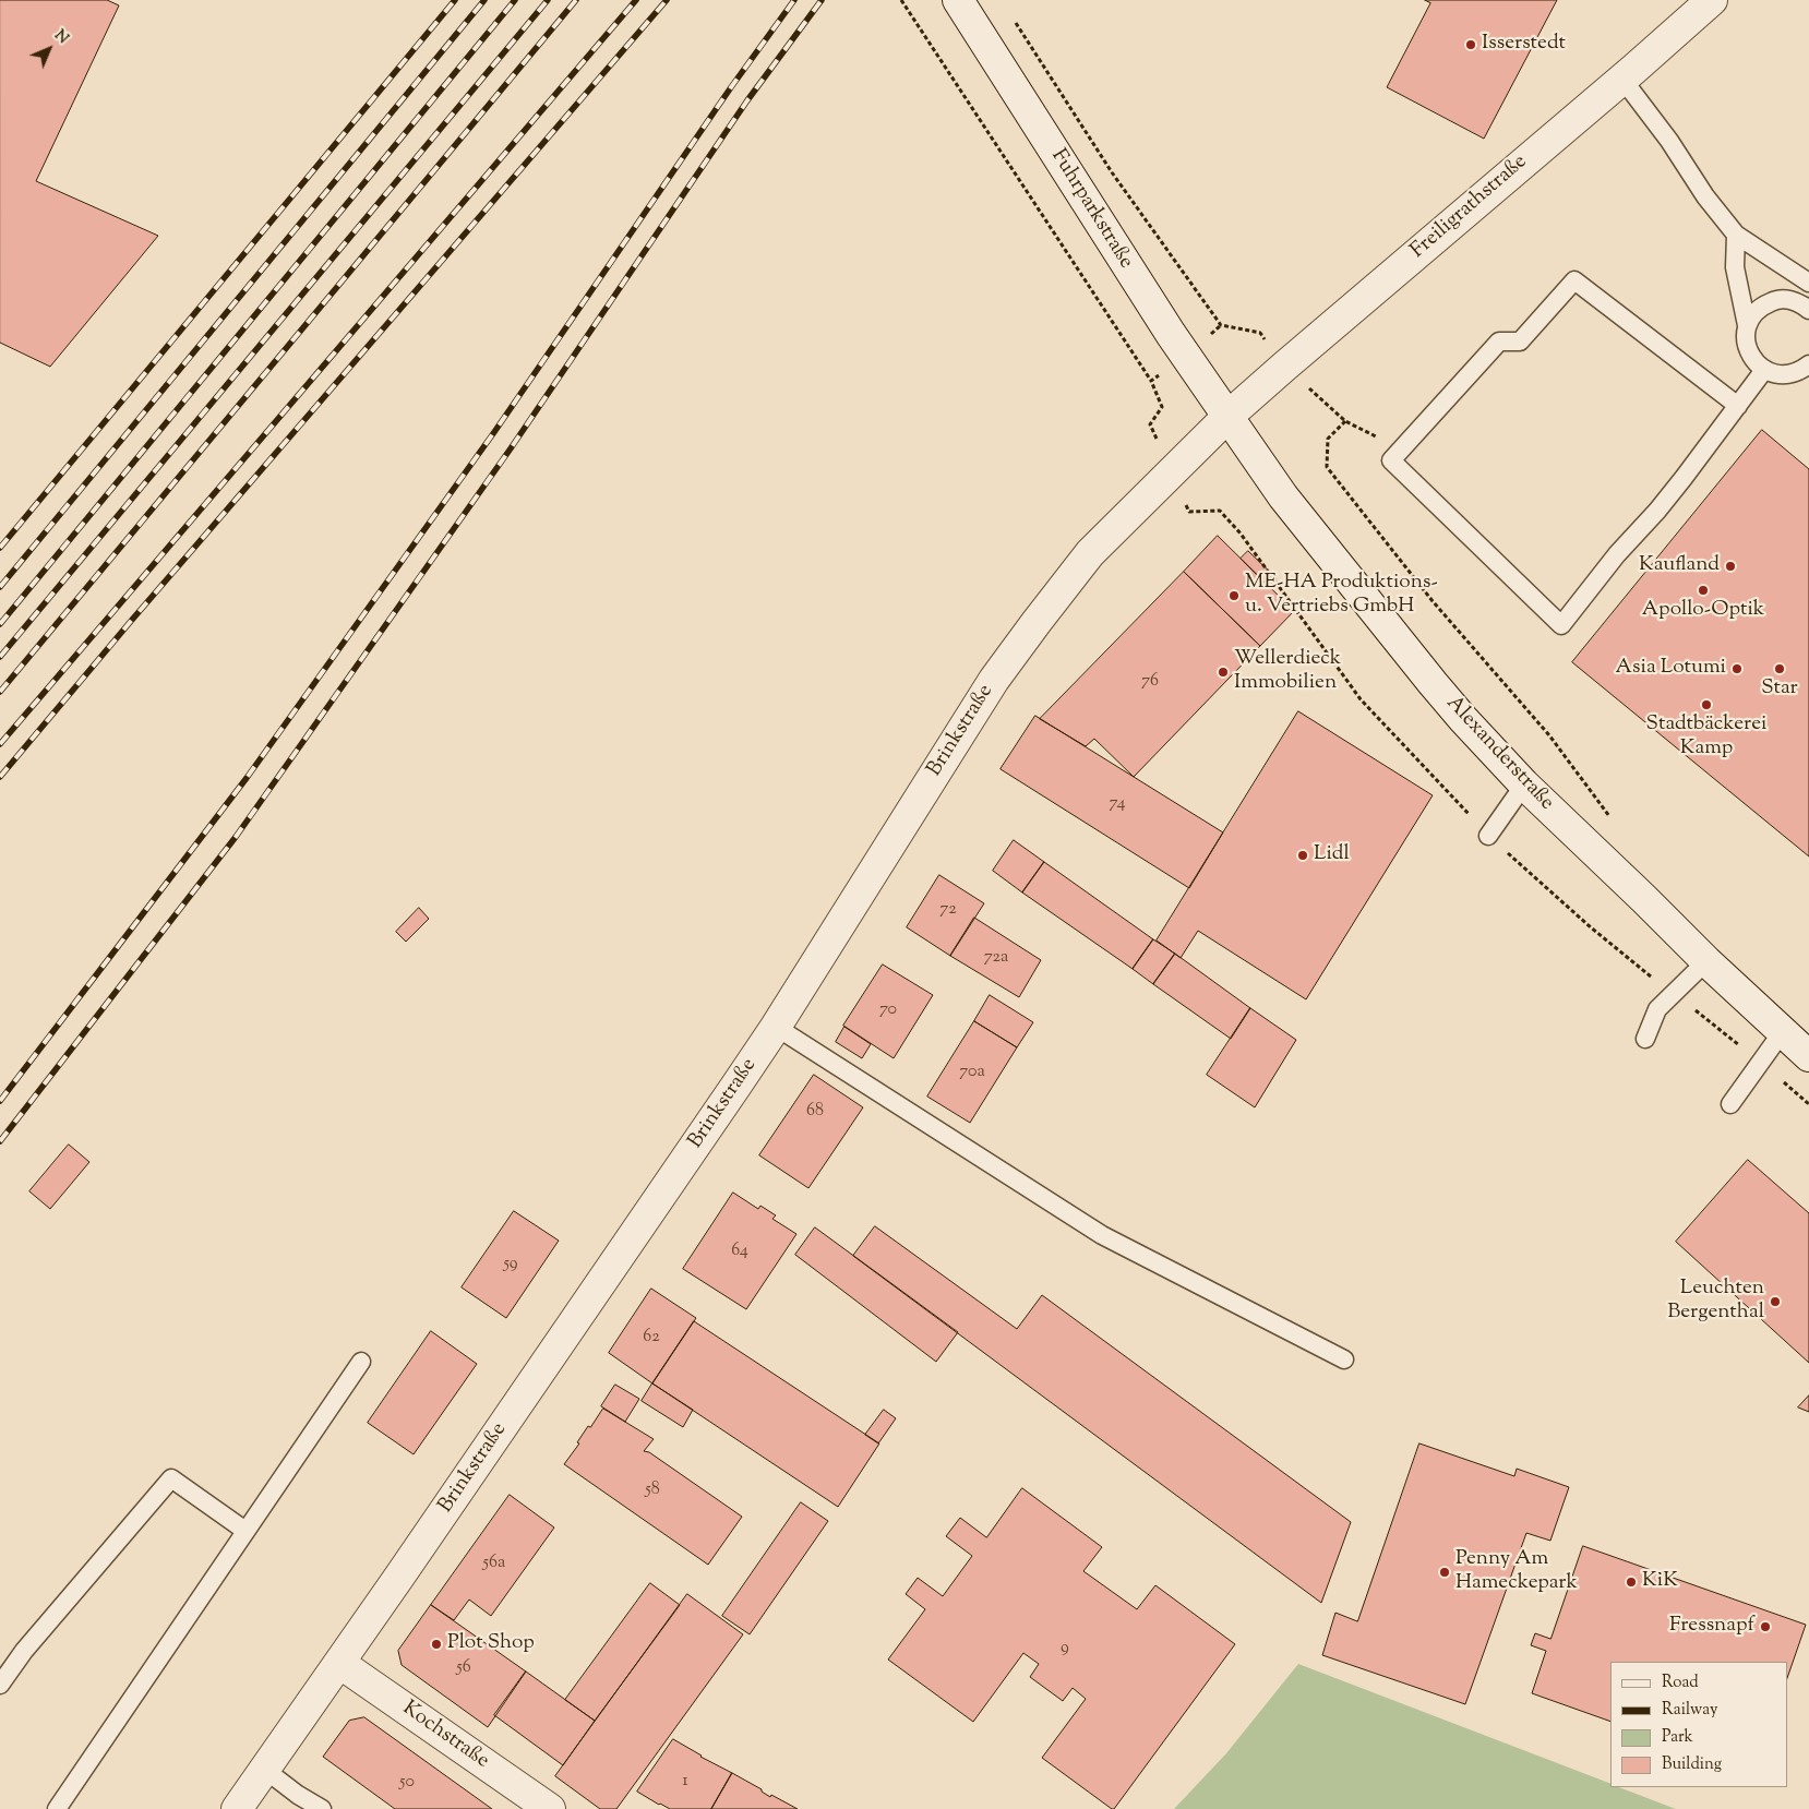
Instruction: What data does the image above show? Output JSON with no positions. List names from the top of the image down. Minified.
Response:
{"streets":{"street":["Freiligrathstraße","Fuhrparkstraße","Brinkstraße","Alexanderstraße","Kochstraße"]},"crossings":[["Freiligrathstraße","Fuhrparkstraße"],["Freiligrathstraße","Brinkstraße"],["Freiligrathstraße","Alexanderstraße"],["Fuhrparkstraße","Brinkstraße"],["Fuhrparkstraße","Alexanderstraße"],["Brinkstraße","Alexanderstraße"],["Brinkstraße","Kochstraße"]],"places":["Isserstedt","Kaufland","Apollo-Optik","ME-HA Produktions- u. Vertriebs GmbH","Asia Lotumi","Star","Wellerdieck Immobilien","Stadtbäckerei Kamp","Lidl","Leuchten Bergenthal","Penny Am Hameckepark","KiK","Fressnapf","Plot Shop"],"house_numbers":["76","74","72","72a","70","70a","68","64","59","62","58","56a","9","56","1","50"],"legend":["Road","Railway","Park","Building"],"north":"top right"}
